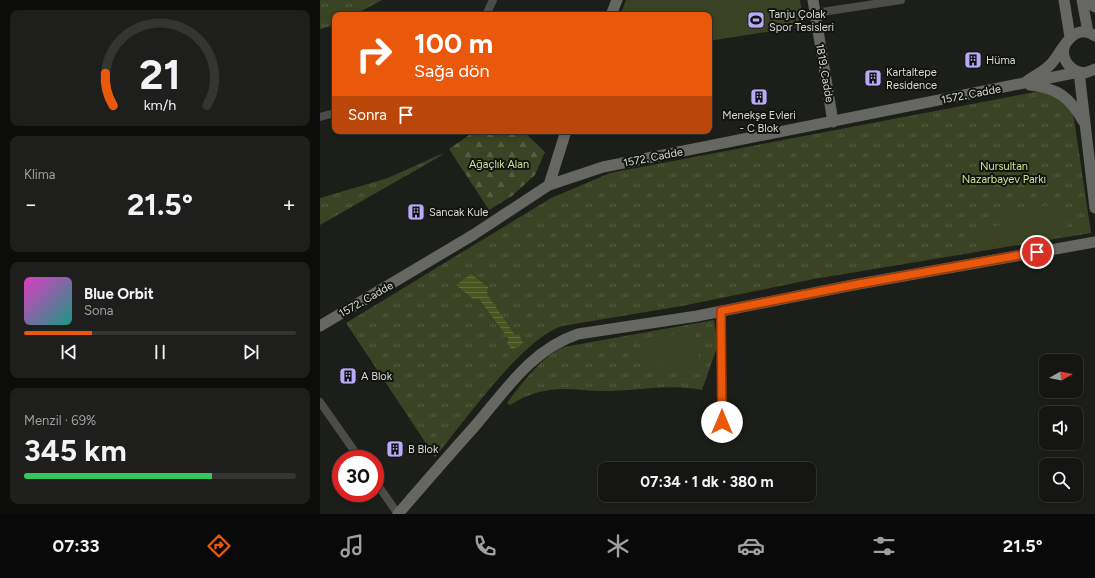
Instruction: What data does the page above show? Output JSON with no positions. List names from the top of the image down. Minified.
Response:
{"streets":{"main road":["1819. Cadde","1572. Cadde"]},"crossings":[["1819. Cadde","1572. Cadde"]],"parks":["Ağaçlık Alan","Nursultan Nazarbayev Parkı"],"places":{"sports":["Tanju Çolak Spor Tesisleri"],"building":["Hüma","Kartaltepe Residence","Menekşe Evleri - C Blok","Sancak Kule","A Blok","B Blok"]},"north":"right","page":{"turn":["100 m","Sağa dön"],"then":"Sonra","tile":["Klima",["Menzil · 69%","345 km"]],"heat":["−","21.5°","+"],"song":["Blue Orbit","Sona"],"limit":"30","trip":"07:34 · 1 dk · 380 m","tabs":["07:33","21.5°"],"gauge":["21","km/h"]}}
